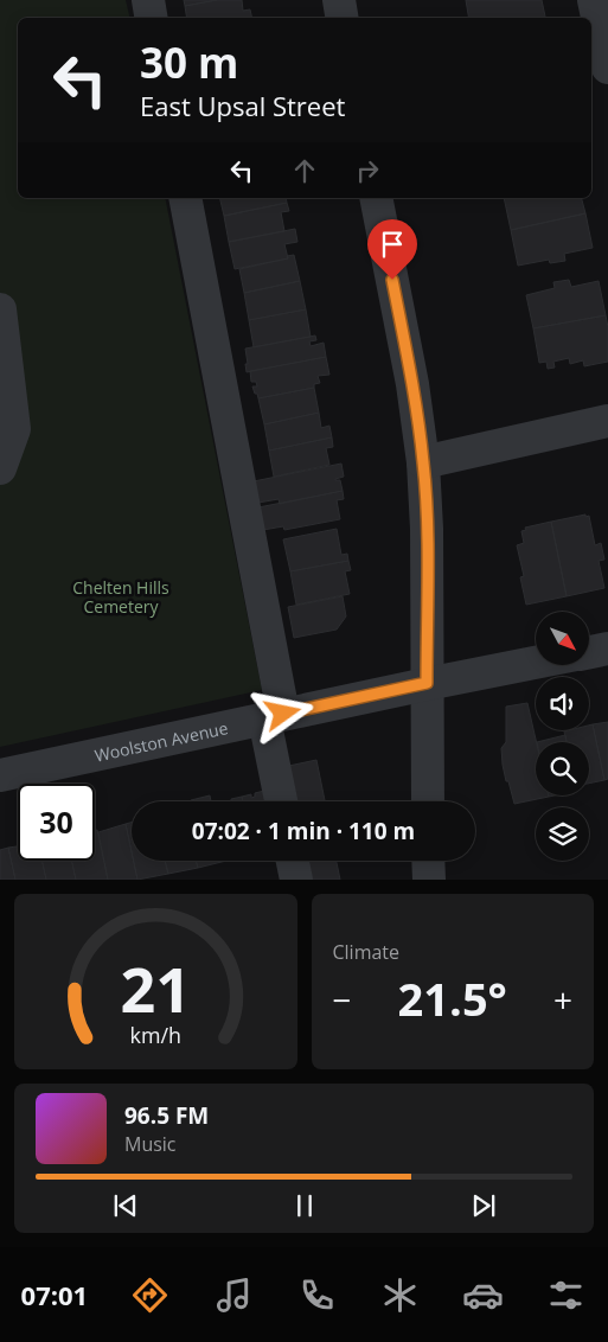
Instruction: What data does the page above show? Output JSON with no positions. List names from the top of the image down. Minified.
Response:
{"streets":{"street":["Woolston Avenue"]},"parks":["Chelten Hills Cemetery"],"north":"bottom right","page":{"turn":["30 m","East Upsal Street"],"limit":"30","trip":"07:02 · 1 min · 110 m","tile":"Climate","heat":["−","21.5°","+"],"song":["96.5 FM","Music"],"tabs":"07:01","gauge":["21","km/h"]}}
